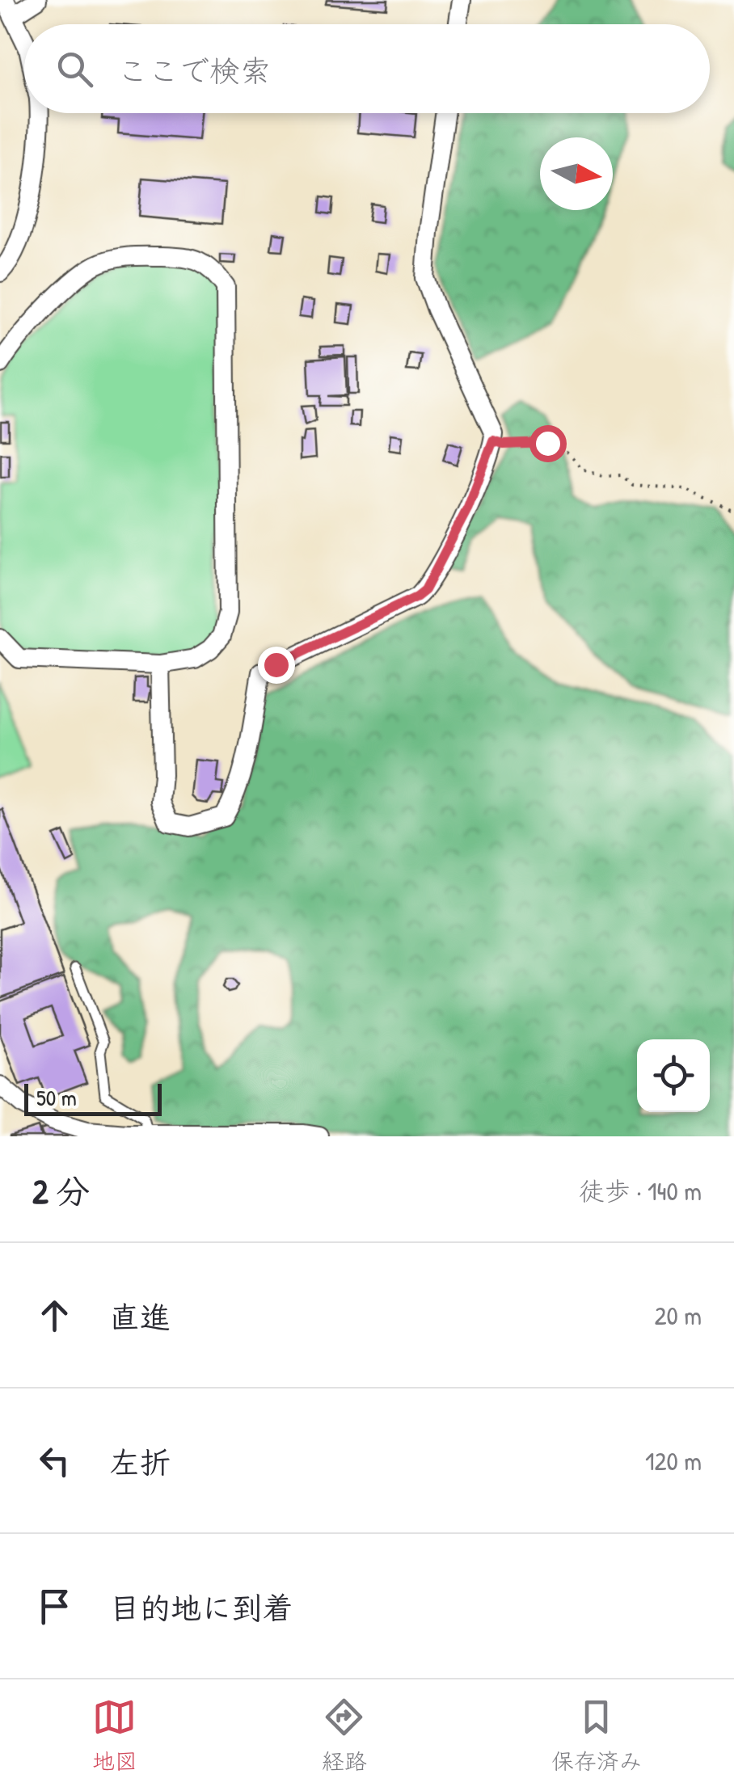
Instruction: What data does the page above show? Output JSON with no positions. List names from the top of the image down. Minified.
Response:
{"scale_bar":"50 m","north":"right","page":{"search":"ここで検索","scale":"50 m","heading":["2 分","徒歩 · 140 m"],"list":[["直進","20 m"],["左折","120 m"],"目的地に到着"],"nav":["地図","経路","保存済み"]}}
